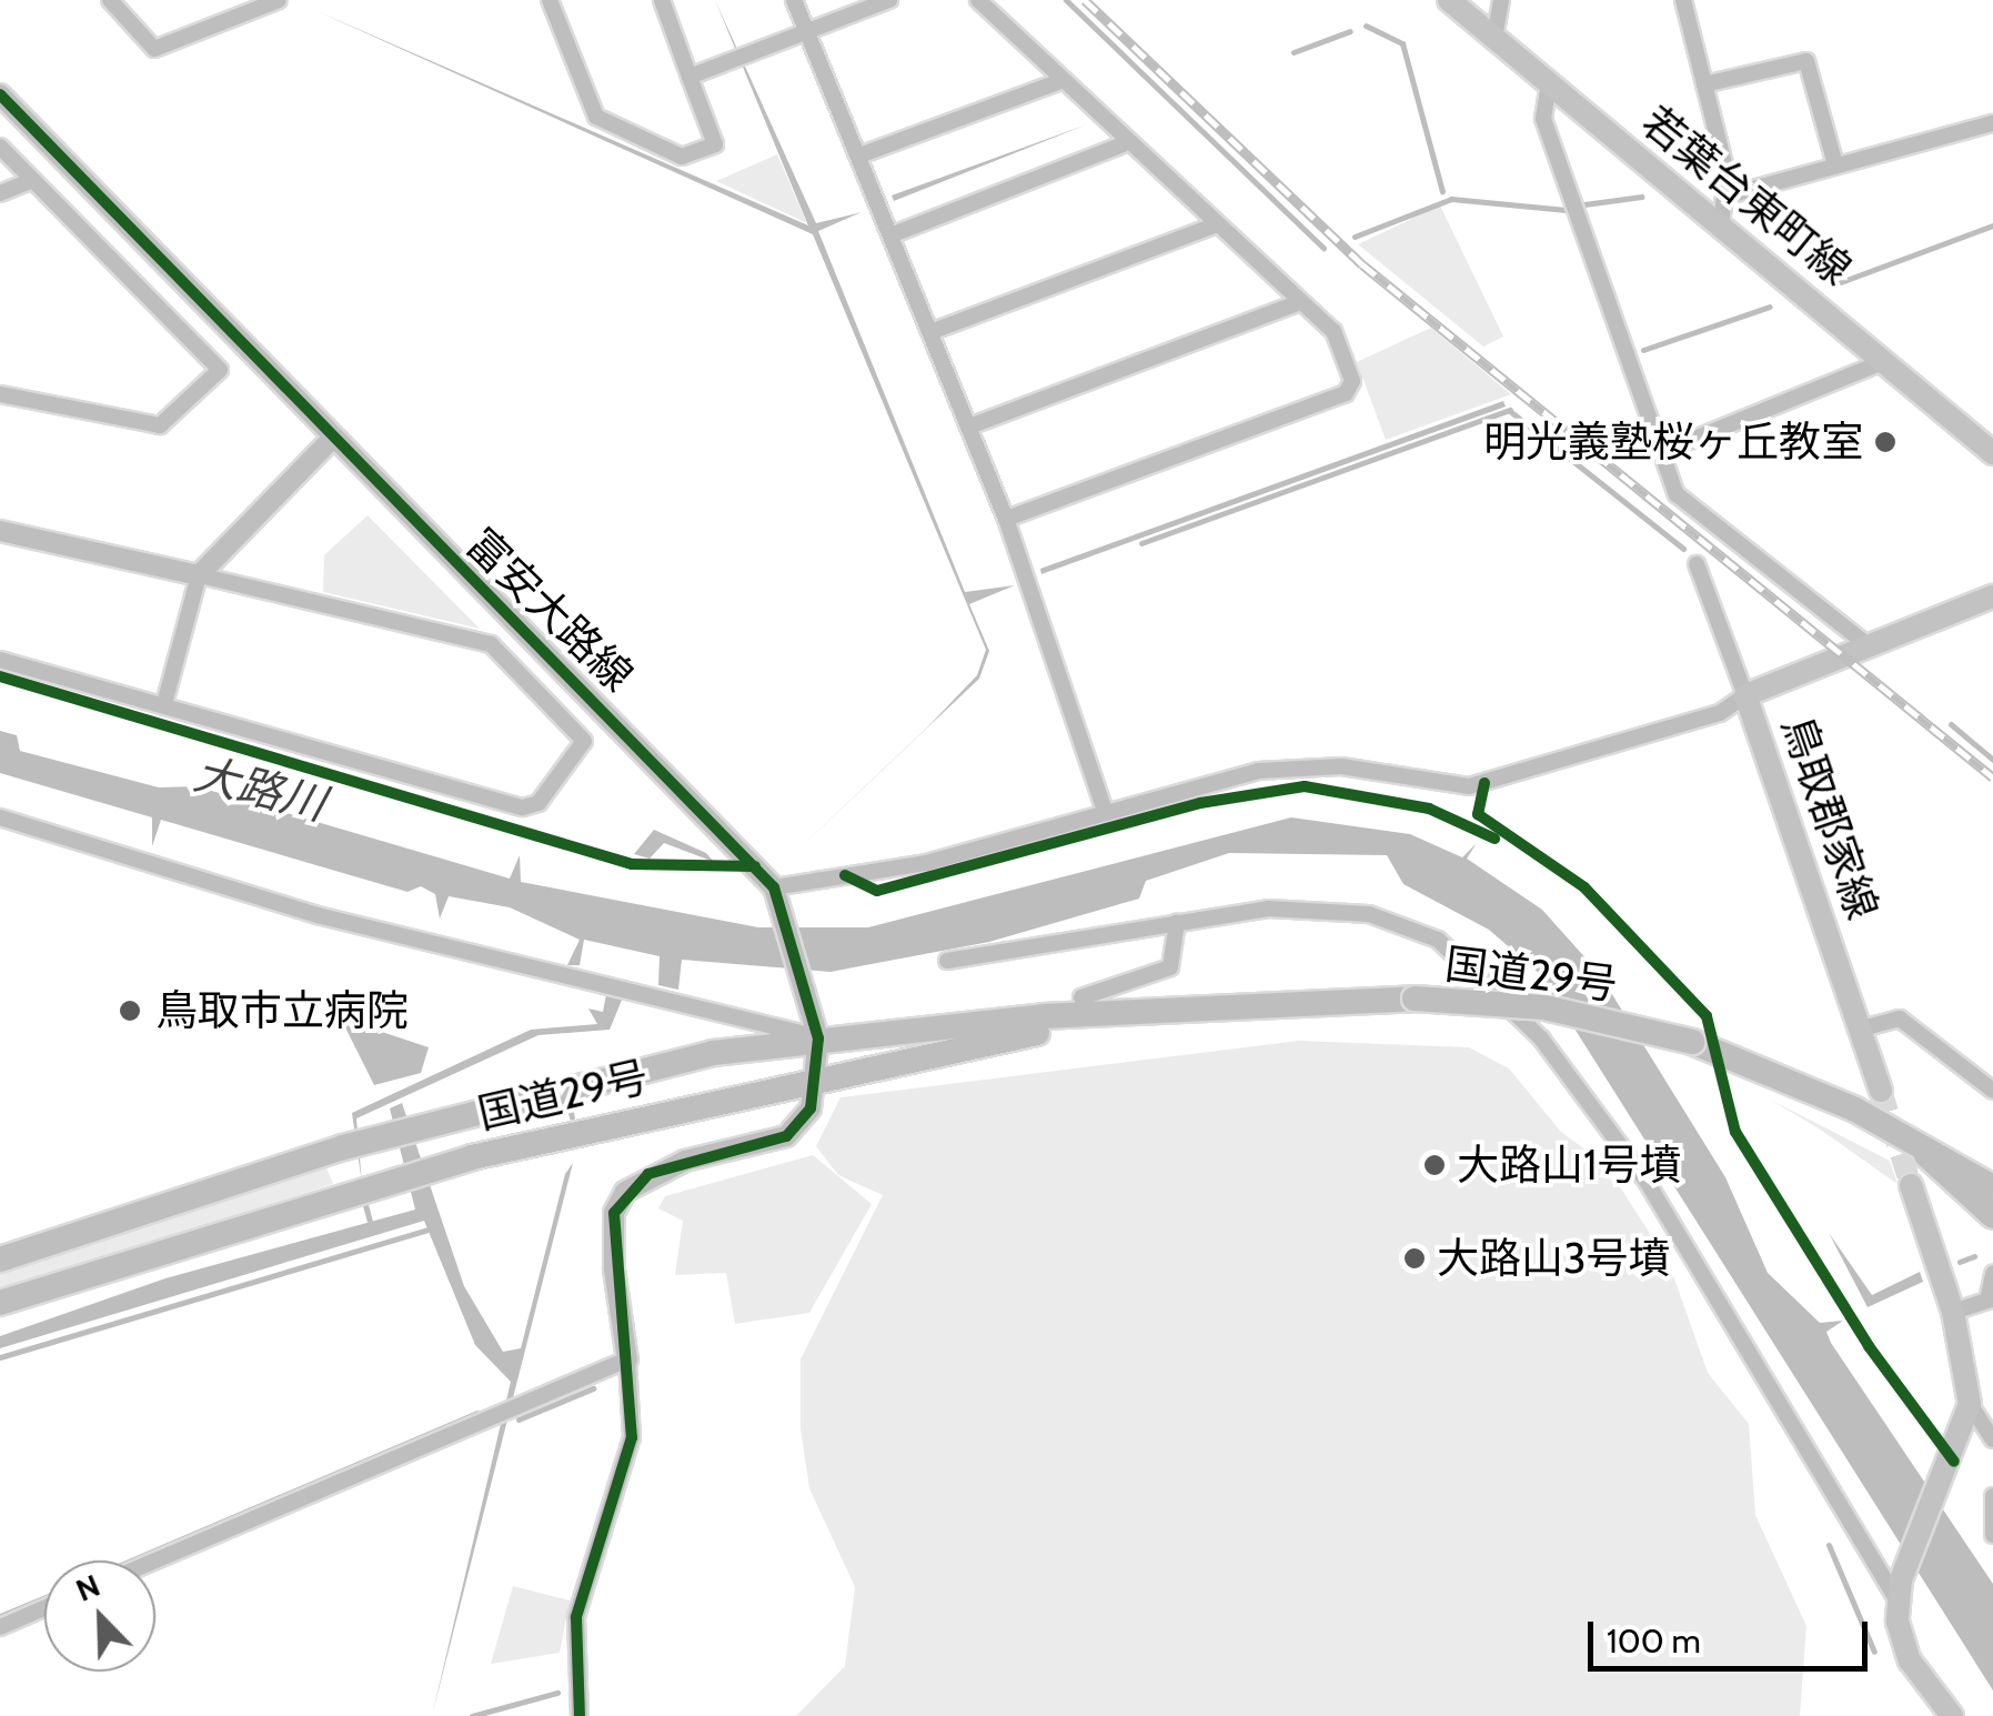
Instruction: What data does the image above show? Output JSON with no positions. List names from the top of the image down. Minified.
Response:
{"streets":{"highway":["国道29号"],"main road":["若葉台東町線","鳥取郡家線"],"street":["富安大路線"]},"water":["大路川"],"places":["明光義塾桜ヶ丘教室","鳥取市立病院","大路山1号墳","大路山3号墳"],"scale_bar":"100 m","north":"top left"}
